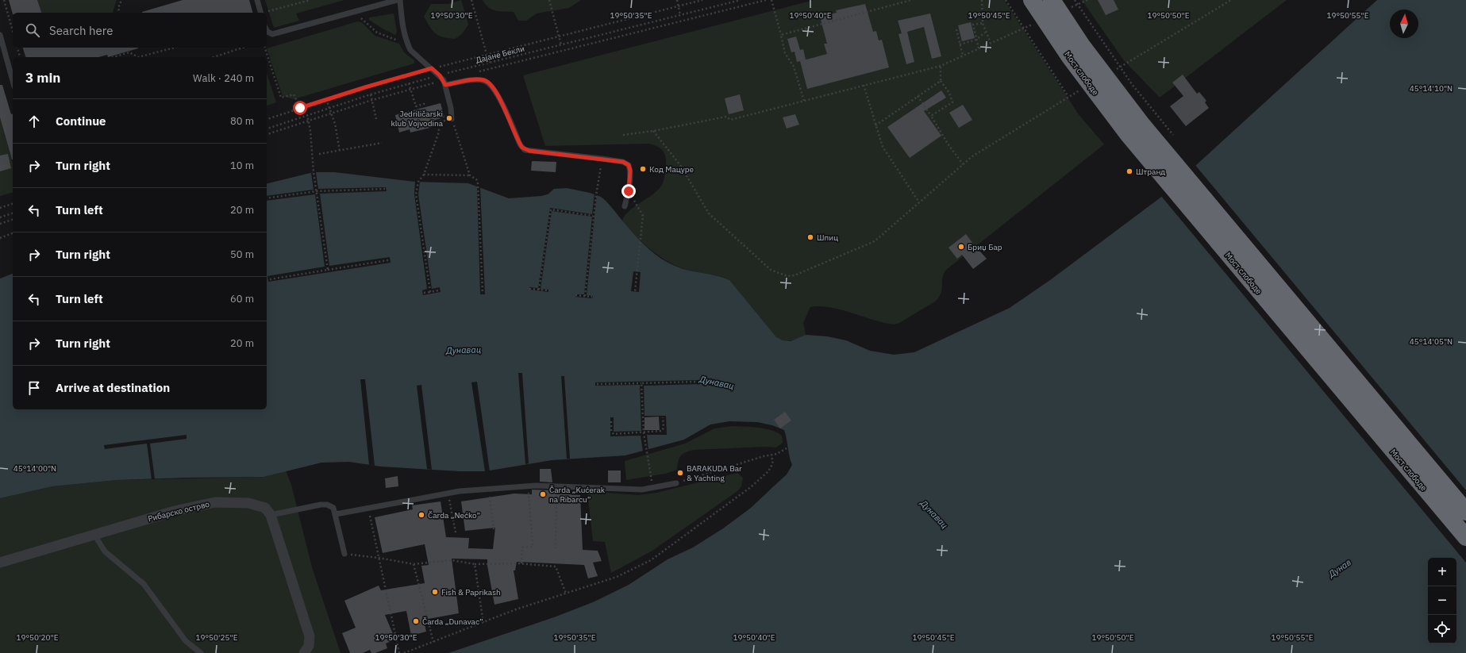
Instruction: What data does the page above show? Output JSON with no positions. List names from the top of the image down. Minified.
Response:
{"streets":{"highway":["Мост слободе"],"street":["Рибарско острво"],"path":["Дајане Бекли"]},"water":["Дунавац","Дунав"],"places":["Jedriličarski klub Vojvodina","Код Мацуре","Штранд","Шпиц","Бриџ Бар","BARAKUDA Bar & Yachting","Čarda „Kućerak na Ribarcu”","Čarda „Nećko”","Fish & Paprikash","Čarda „Dunavac”"],"north":"top","page":{"search":"Search here","heading":["3 min","Walk · 240 m"],"list":[["Continue","80 m"],["Turn right","10 m"],["Turn left","20 m"],["Turn right","50 m"],["Turn left","60 m"],["Turn right","20 m"],"Arrive at destination"],"map_buttons":["+","−"]},"coordinates":["19°50'30\"E","19°50'35\"E","19°50'40\"E","19°50'45\"E","19°50'50\"E","19°50'55\"E","45°14'10\"N","45°14'05\"N","45°14'00\"N","19°50'20\"E","19°50'25\"E"]}
